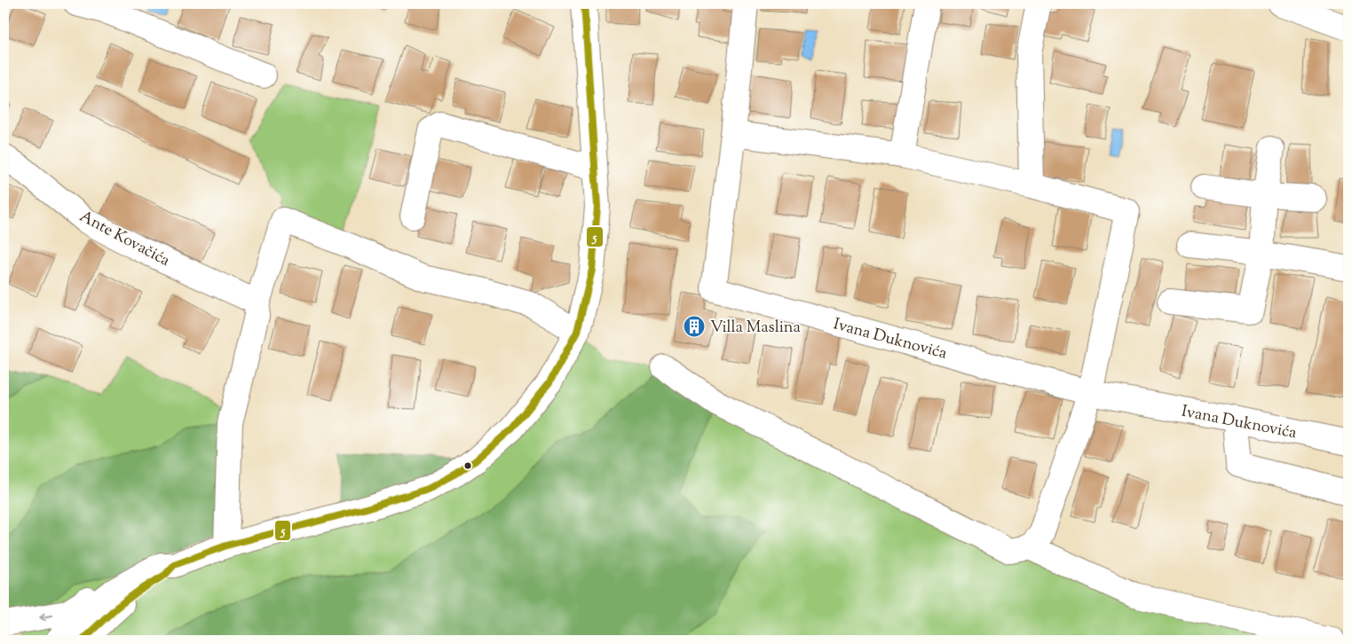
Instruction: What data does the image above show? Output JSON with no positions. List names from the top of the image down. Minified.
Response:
{"streets":{"street":["Ante Kovačića","Ivana Duknovića"]},"places":{"building":["Villa Maslina"]},"lines":["transit line 5"]}
